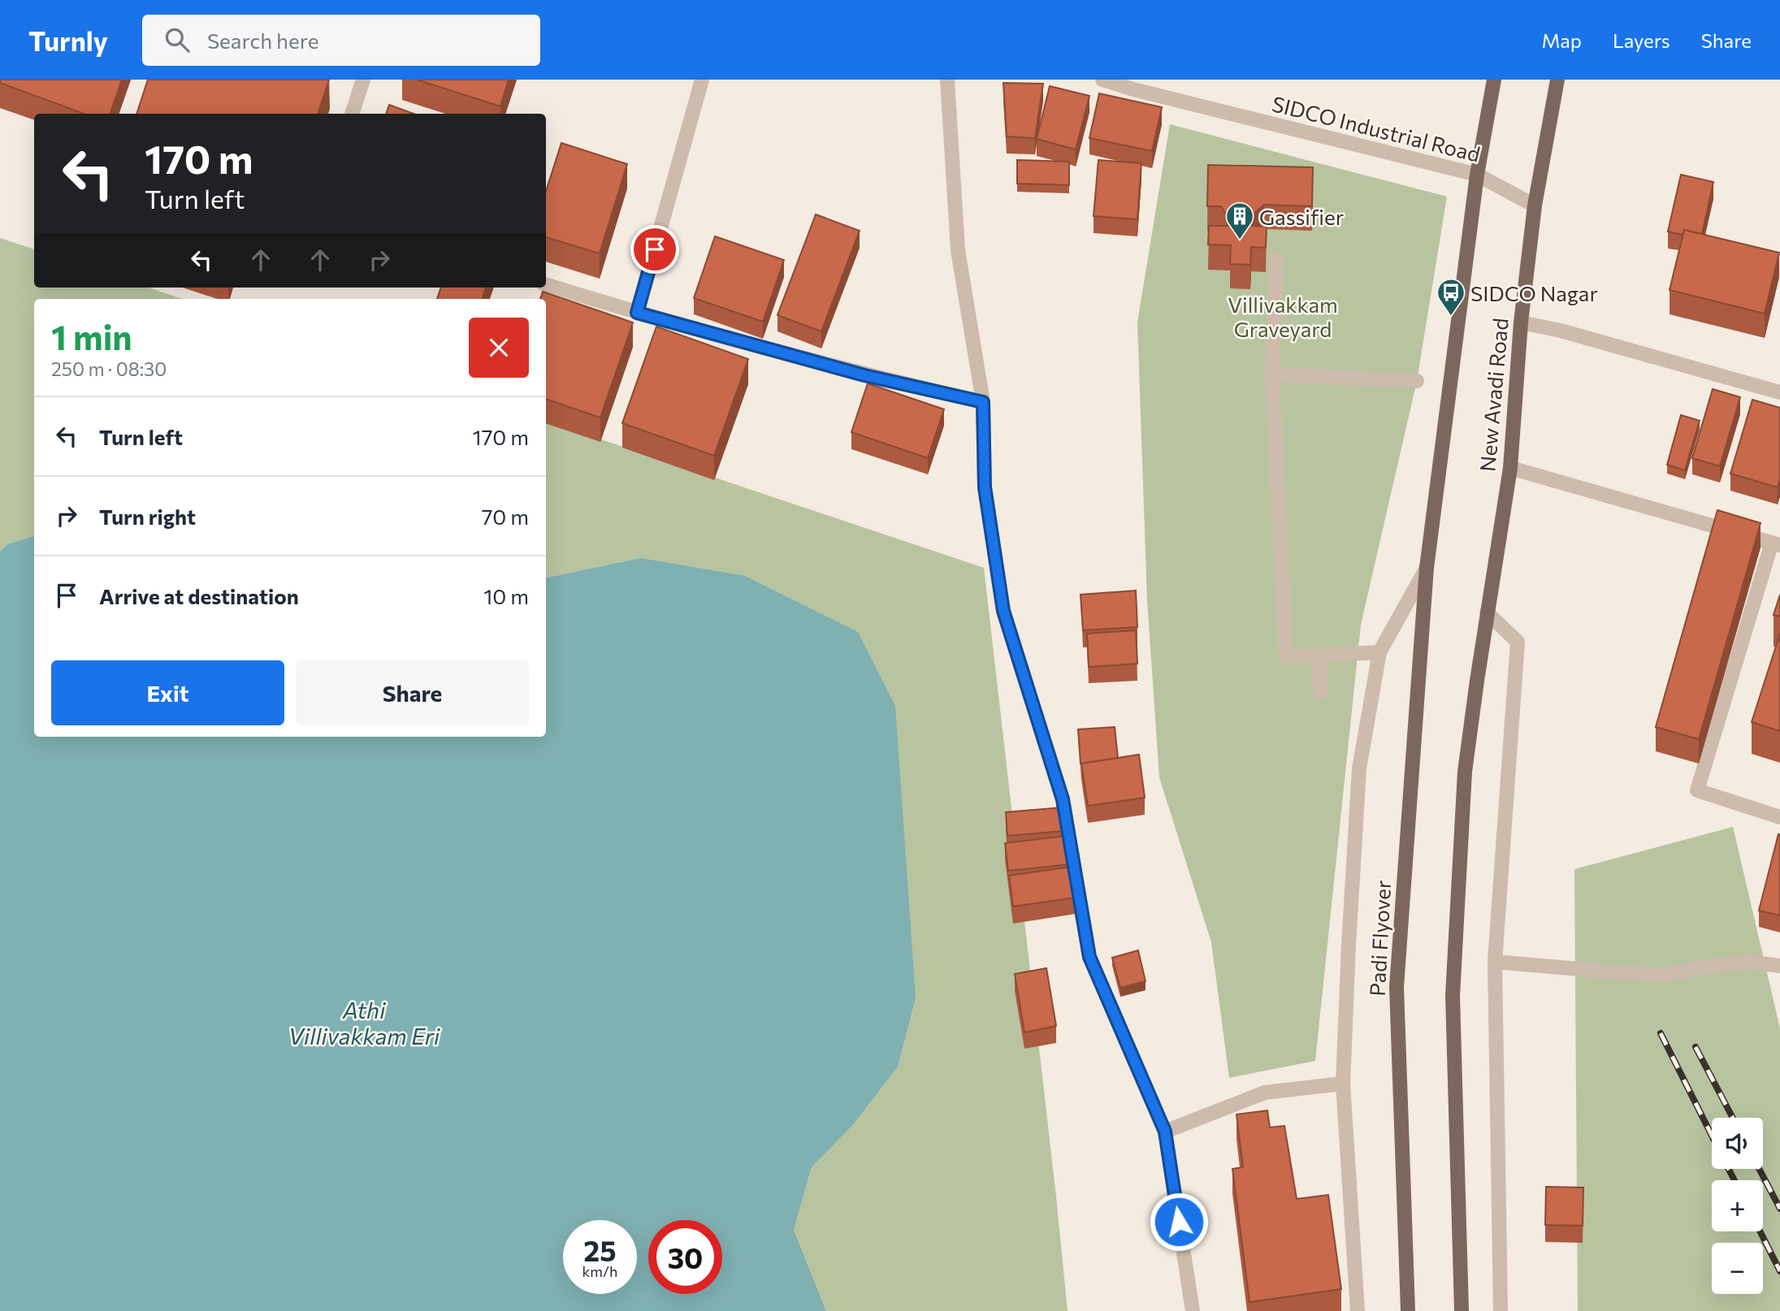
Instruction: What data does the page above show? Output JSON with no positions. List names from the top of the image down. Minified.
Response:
{"streets":{"main road":["New Avadi Road","Padi Flyover"],"street":["SIDCO Industrial Road"]},"crossings":[["SIDCO Industrial Road","New Avadi Road"],["New Avadi Road","Padi Flyover"]],"water":["Athi Villivakkam Eri"],"parks":["Villivakkam Graveyard"],"places":{"building":["Gassifier"],"bus stop":["SIDCO Nagar"]},"page":{"header":"Turnly","search":"Search here","nav":["Map","Layers","Share"],"turn":["170 m","Turn left"],"heading":["1 min","250 m · 08:30"],"list":[{"name":"Turn left","value":"170 m"},{"name":"Turn right","value":"70 m"},{"name":"Arrive at destination","value":"10 m"}],"buttons":["Exit","Share"],"map_buttons":["+","−"],"speed":"25 km/h","limit":"30"}}
